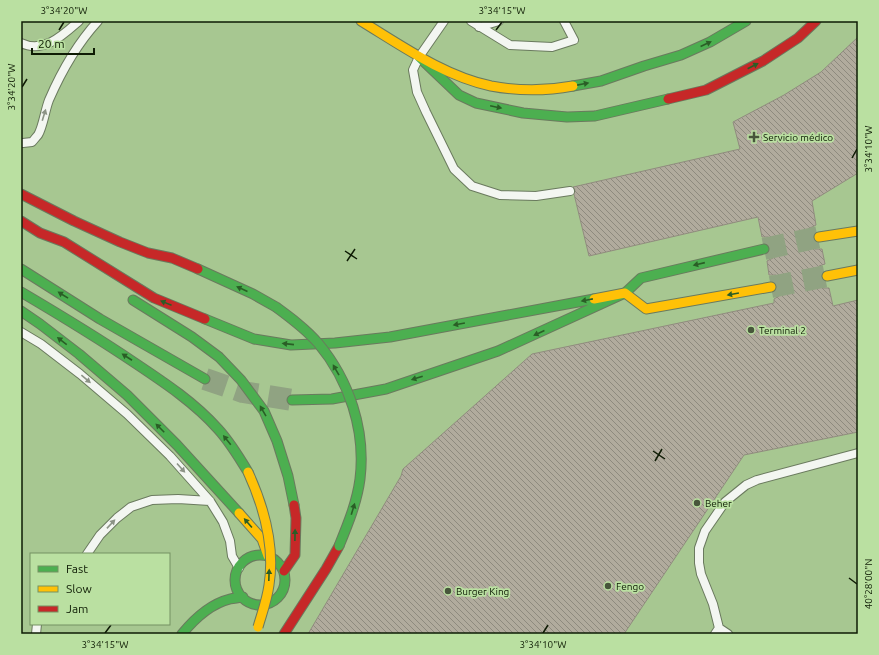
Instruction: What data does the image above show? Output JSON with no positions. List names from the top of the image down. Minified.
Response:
{"places":{"health":["Servicio médico"],"other":["Terminal 2","Beher","Fengo","Burger King"]},"legend":["Fast","Slow","Jam"],"scale_bar":"20 m","coordinates":["3°34'20\"W","3°34'15\"W","3°34'10\"W","40°28'00\"N"]}
